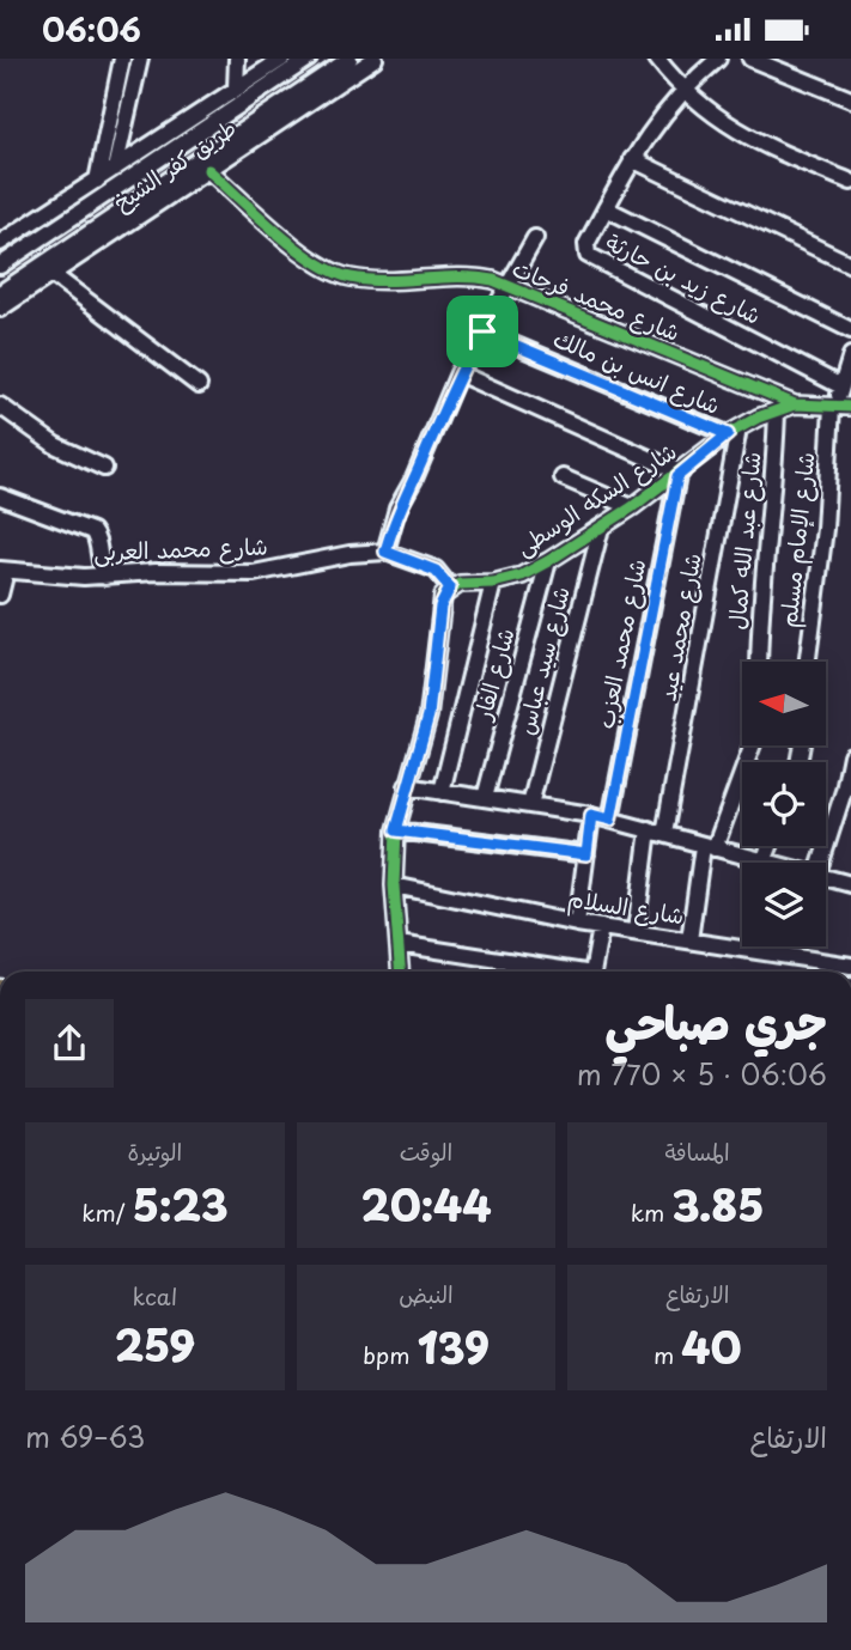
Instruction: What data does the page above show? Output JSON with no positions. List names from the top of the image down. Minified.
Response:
{"streets":{"street":["طريق كفر الشيخ","شارع زيد بن حارثة","شارع محمد فرحات","شارع انس بن مالك","شارع السكه الوسطى","شارع الإمام مسلم","شارع عبد الله كمال","شارع محمد العربى","شارع محمد عيد","شارع محمد العزب","شارع سيد عباس","شارع الفار","شارع السلام"]},"crossings":[["طريق كفر الشيخ","شارع محمد فرحات"],["شارع زيد بن حارثة","شارع الإمام مسلم"],["شارع محمد فرحات","شارع السكه الوسطى"],["شارع انس بن مالك","شارع السكه الوسطى"],["شارع انس بن مالك","شارع محمد عيد"],["شارع السكه الوسطى","شارع الإمام مسلم"],["شارع السكه الوسطى","شارع عبد الله كمال"],["شارع السكه الوسطى","شارع محمد العربى"],["شارع السكه الوسطى","شارع محمد عيد"],["شارع السكه الوسطى","شارع محمد العزب"],["شارع السكه الوسطى","شارع سيد عباس"],["شارع السكه الوسطى","شارع الفار"]],"north":"left","page":{"status":"06:06","heading":["جري صباحي","06:06 · 5 × 770 m"],"stats":[["المسافة","3.85 km"],["الوقت","20:44"],["الوتيرة","5:23 /km"],["الارتفاع","40 m"],["النبض","139 bpm"],["kcal","259"]],"chart":["الارتفاع","63–69 m"]}}
